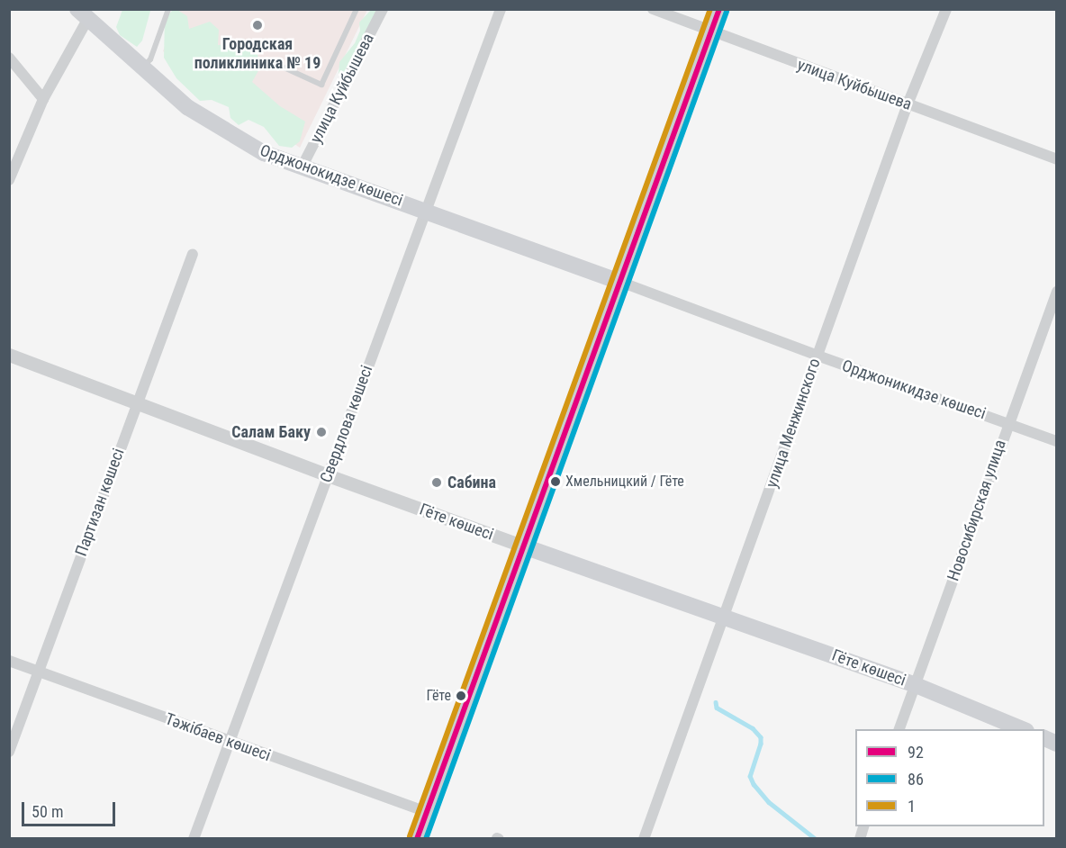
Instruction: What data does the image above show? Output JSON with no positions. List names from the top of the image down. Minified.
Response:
{"streets":{"main road":["Орджонокидзе көшесі","Гёте көшесі"],"street":["улица Куйбышева","Орджоникидзе көшесі","улица Менжинского","Свердлова көшесі","Партизан көшесі","Новосибирская улица","Тәжібаев көшесі"]},"crossings":[["улица Куйбышева","Орджонокидзе көшесі"],["улица Куйбышева","улица Менжинского"],["Орджонокидзе көшесі","Орджоникидзе көшесі"],["Орджонокидзе көшесі","Свердлова көшесі"],["Орджоникидзе көшесі","улица Менжинского"],["Орджоникидзе көшесі","Новосибирская улица"],["улица Менжинского","Гёте көшесі"],["Свердлова көшесі","Гёте көшесі"],["Свердлова көшесі","Тәжібаев көшесі"],["Партизан көшесі","Гёте көшесі"],["Партизан көшесі","Тәжібаев көшесі"],["Новосибирская улица","Гёте көшесі"]],"places":["Городская поликлиника № 19","Салам Баку","Хмельницкий / Гёте","Сабина","Гёте"],"lines":["transit line 92","transit line 1","transit line 86"],"legend":["92","86","1"],"scale_bar":"50 m"}
